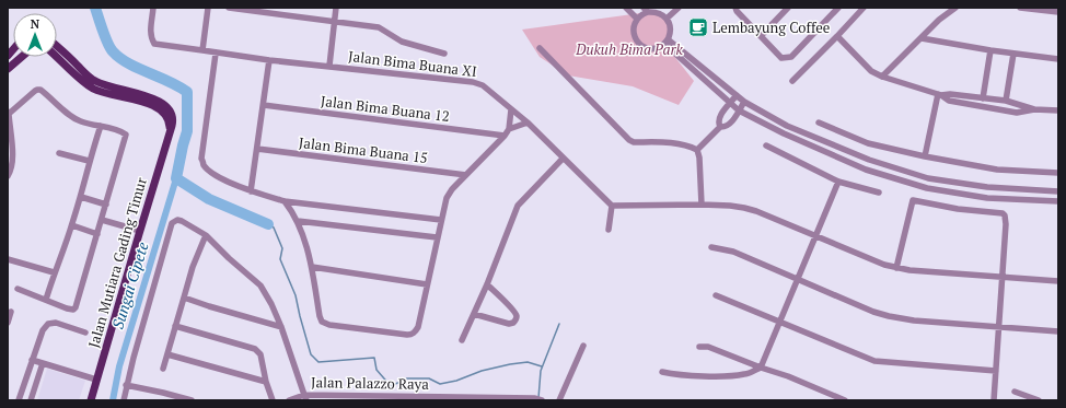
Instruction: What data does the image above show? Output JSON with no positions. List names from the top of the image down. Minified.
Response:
{"streets":{"main road":["Jalan Mutiara Gading Timur"],"street":["Jalan Bima Buana XI","Jalan Bima Buana 12","Jalan Bima Buana 15","Jalan Palazzo Raya"]},"water":["Sungai Cipete"],"parks":["Dukuh Bima Park"],"places":{"cafe":["Lembayung Coffee"]},"north":"top"}
